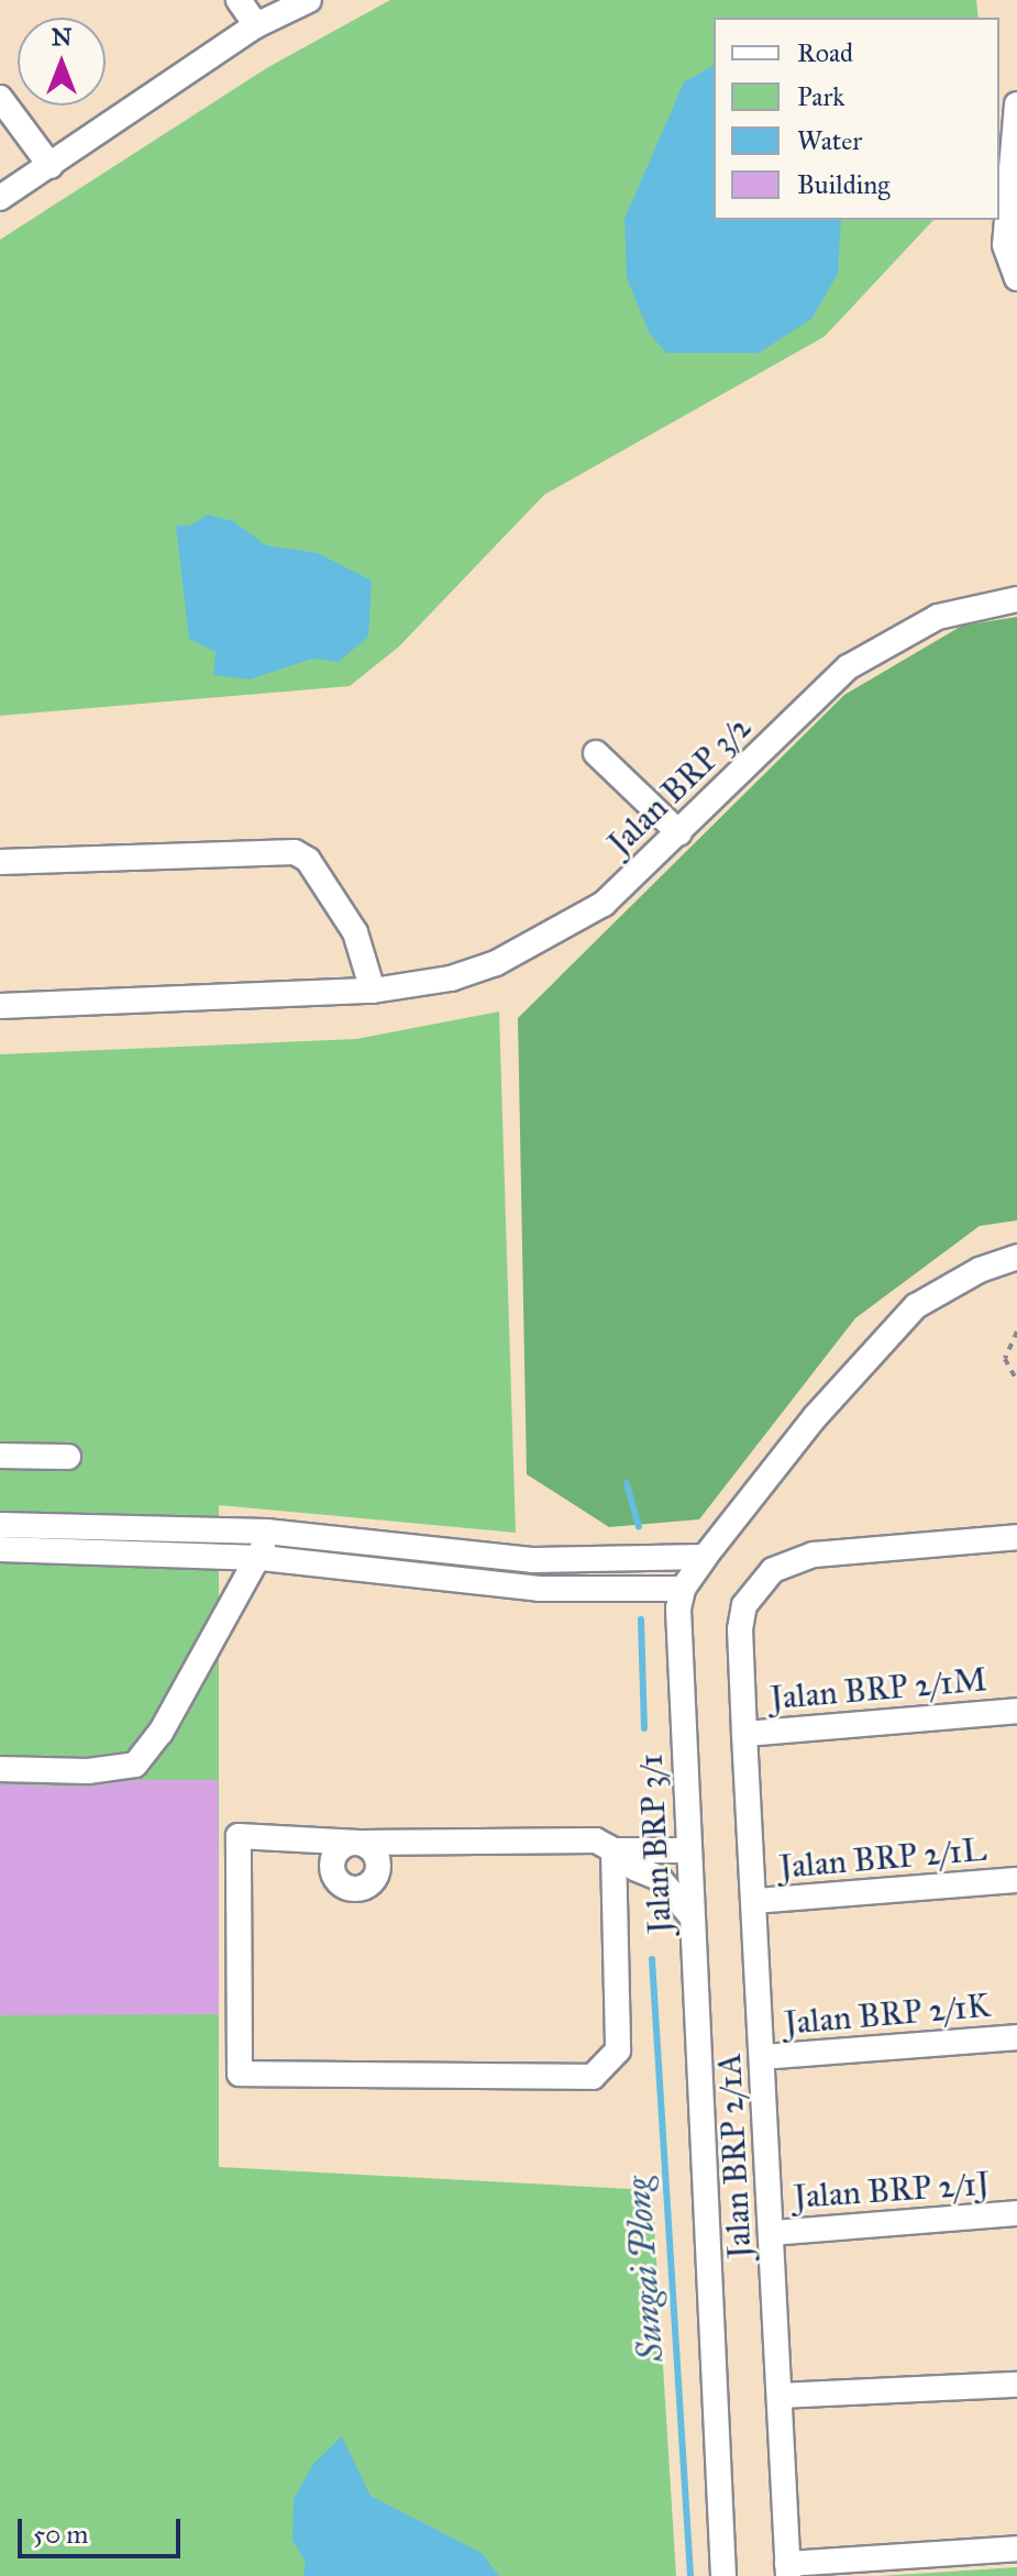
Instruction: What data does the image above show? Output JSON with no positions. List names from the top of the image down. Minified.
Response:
{"streets":{"street":["Jalan BRP 3/2","Jalan BRP 2/1M","Jalan BRP 3/1","Jalan BRP 2/1L","Jalan BRP 2/1K","Jalan BRP 2/1A","Jalan BRP 2/1J"]},"crossings":[["Jalan BRP 2/1M","Jalan BRP 2/1A"],["Jalan BRP 2/1L","Jalan BRP 2/1A"],["Jalan BRP 2/1K","Jalan BRP 2/1A"],["Jalan BRP 2/1A","Jalan BRP 2/1J"]],"water":["Sungai Plong"],"legend":["Road","Park","Water","Building"],"scale_bar":"50 m","north":"top"}
